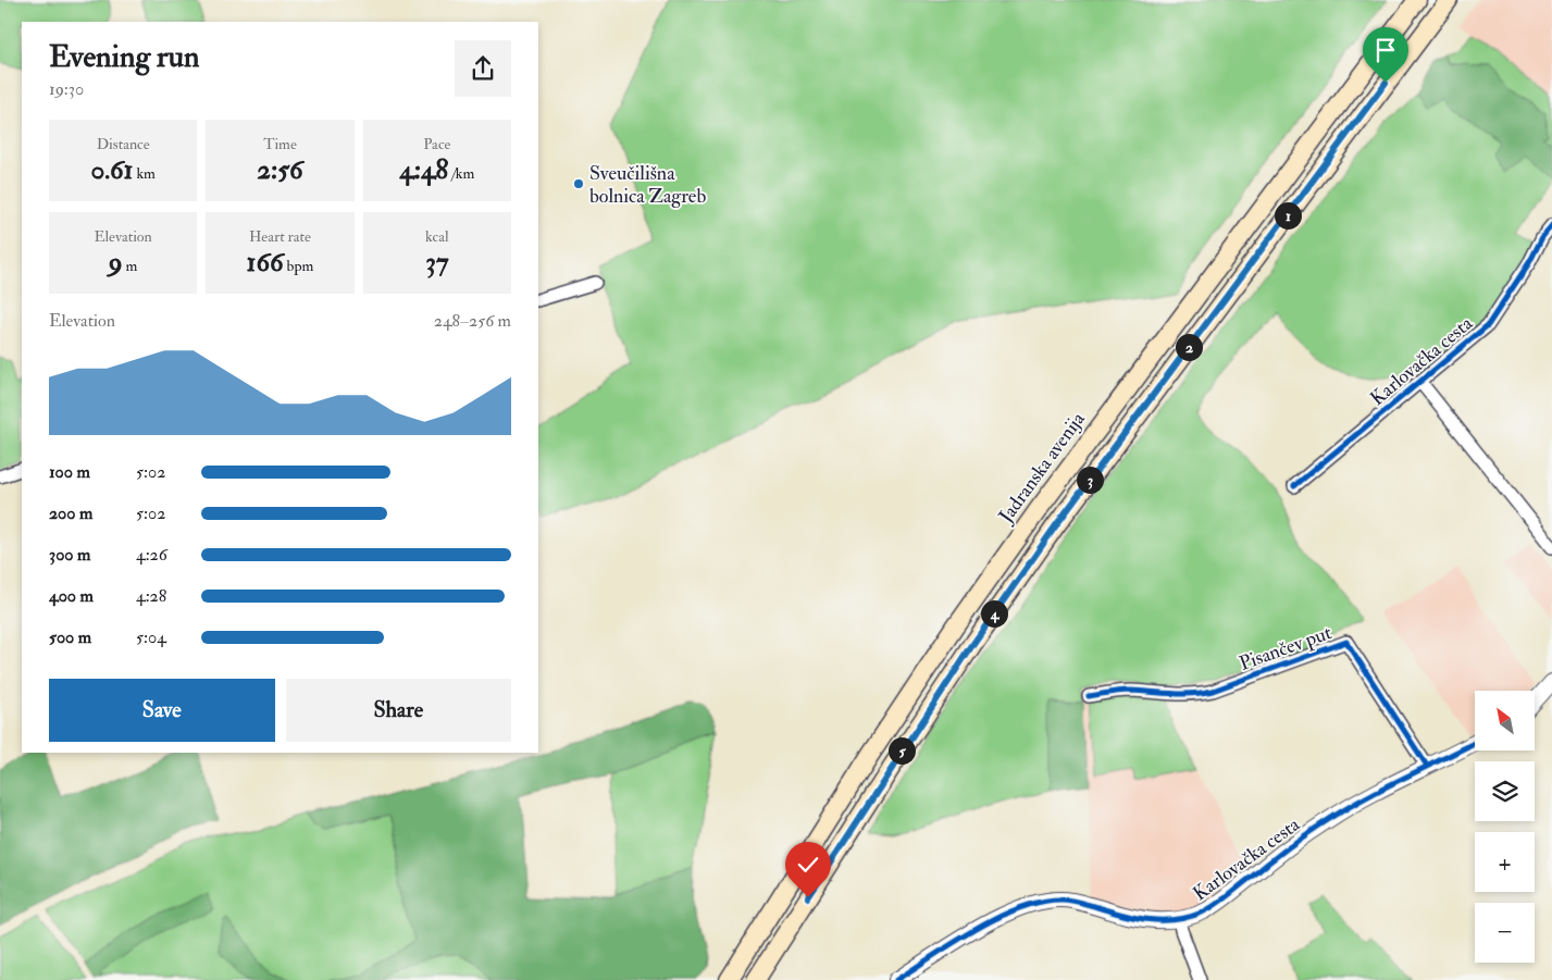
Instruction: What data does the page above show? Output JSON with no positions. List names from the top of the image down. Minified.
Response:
{"streets":{"main road":["Jadranska avenija"],"street":["Karlovačka cesta","Pisančev put"]},"crossings":[["Karlovačka cesta","Pisančev put"]],"places":["Sveučilišna bolnica Zagreb"],"north":"top left","page":{"heading":["Evening run","19:30"],"stats":[["Distance","0.61 km"],["Time","2:56"],["Pace","4:48 /km"],["Elevation","9 m"],["Heart rate","166 bpm"],["kcal","37"]],"pins":["1","2","3","4","5"],"chart":["Elevation","248–256 m"],"list":[{"name":"100 m","note":"5:02"},{"name":"200 m","note":"5:02"},{"name":"300 m","note":"4:26"},{"name":"400 m","note":"4:28"},{"name":"500 m","note":"5:04"}],"buttons":["Save","Share"],"map_buttons":["+","−"]}}
